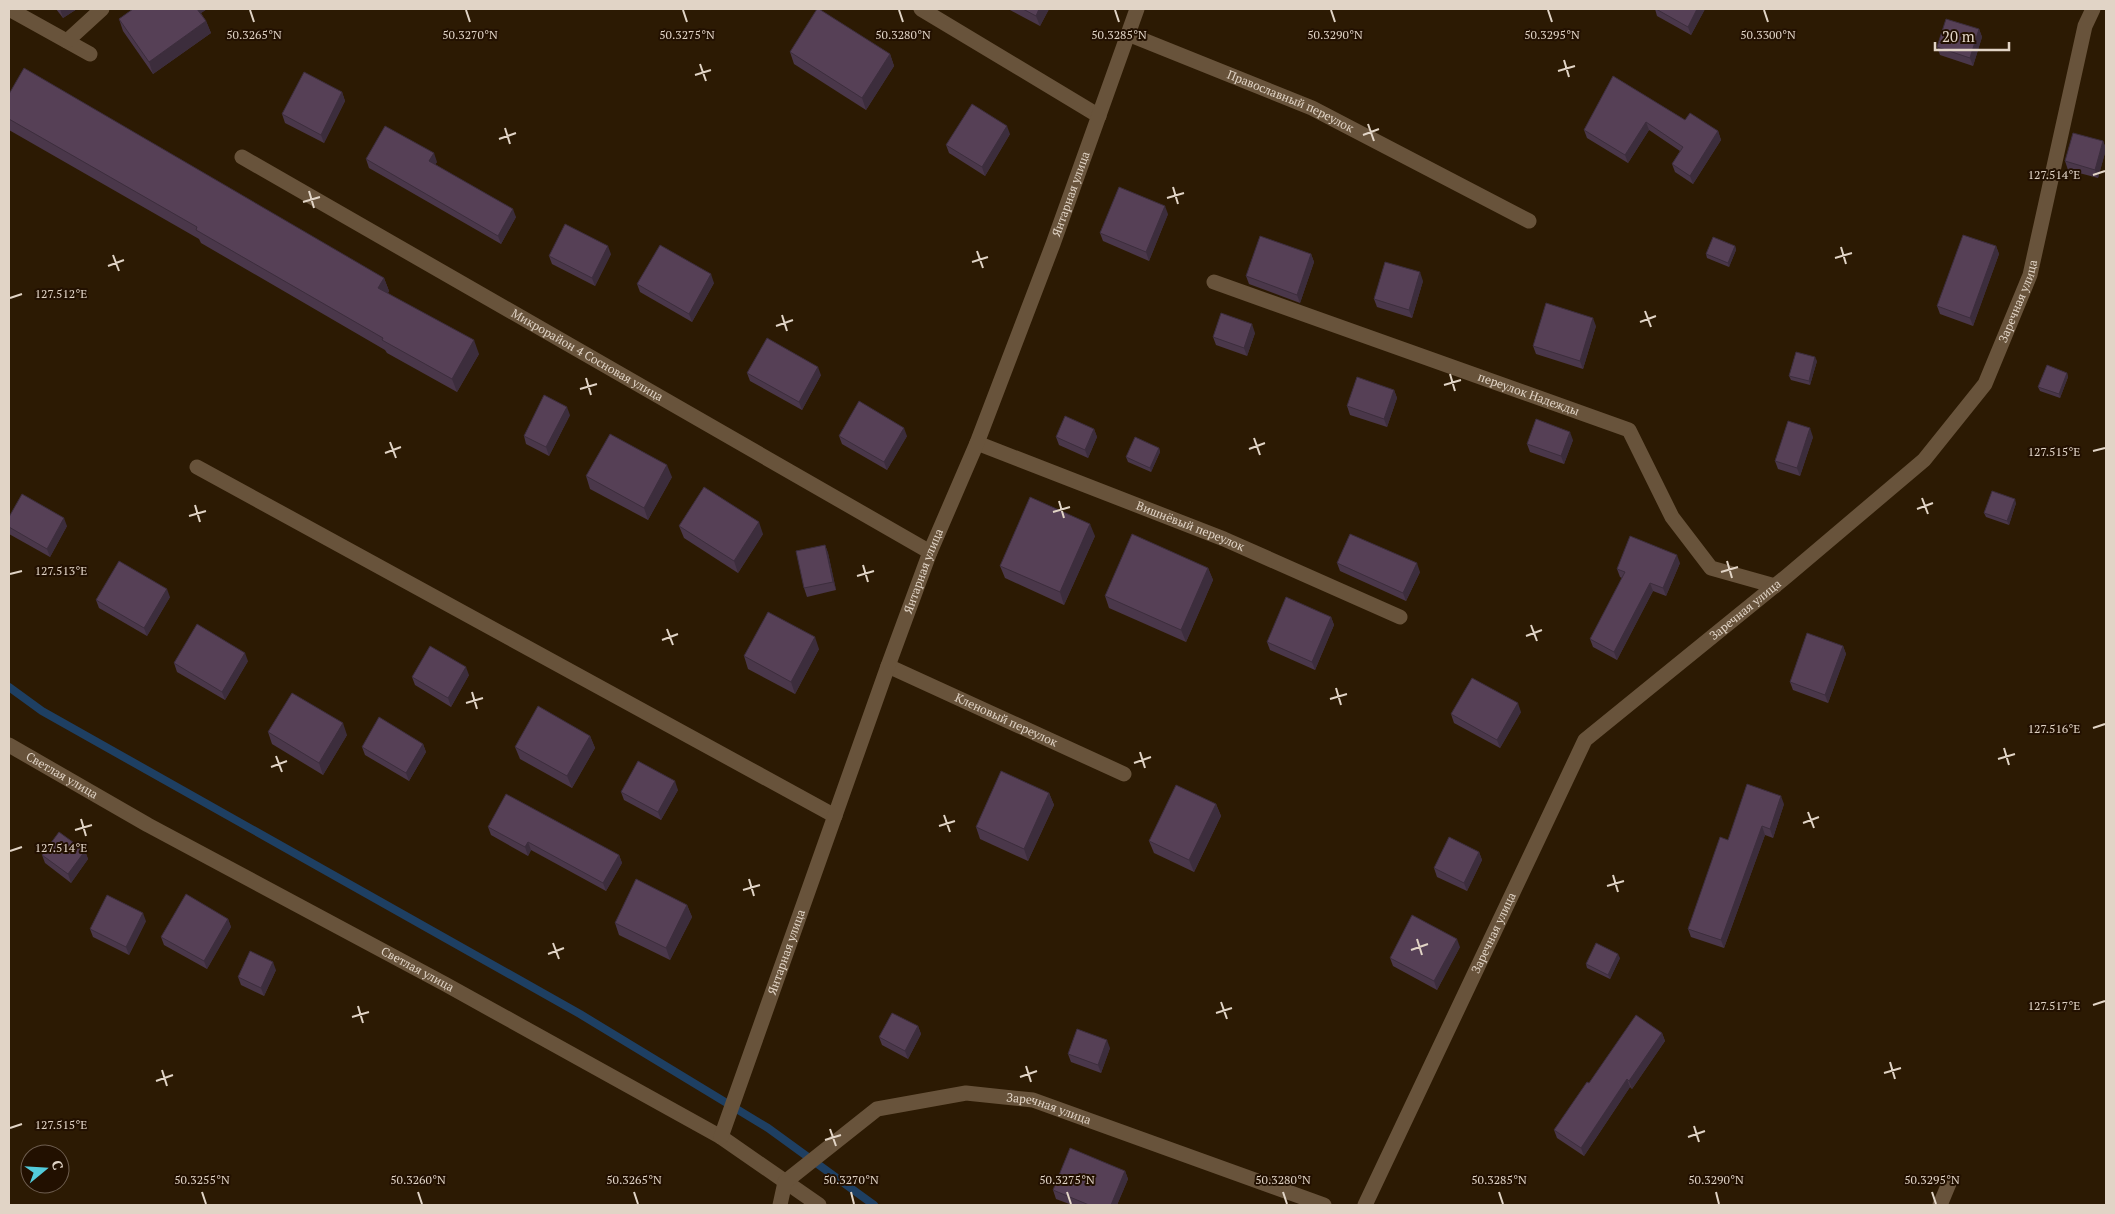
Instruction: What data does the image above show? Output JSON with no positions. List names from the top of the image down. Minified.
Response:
{"streets":{"street":["Православный переулок","Янтарная улица","Заречная улица","Микрорайон 4 Сосновая улица","переулок Надежды","Вишнёвый переулок","Кленовый переулок","Светлая улица"]},"crossings":[["Православный переулок","Янтарная улица"],["Янтарная улица","Микрорайон 4 Сосновая улица"],["Янтарная улица","Вишнёвый переулок"],["Янтарная улица","Кленовый переулок"],["Янтарная улица","Светлая улица"],["Заречная улица","переулок Надежды"],["Заречная улица","Светлая улица"]],"scale_bar":"20 m","north":"right","coordinates":["50.3265°N","50.3270°N","50.3275°N","50.3280°N","50.3285°N","50.3290°N","50.3295°N","50.3300°N","127.514°E","127.512°E","127.515°E","127.513°E","127.516°E","127.517°E","50.3255°N","50.3260°N"]}
